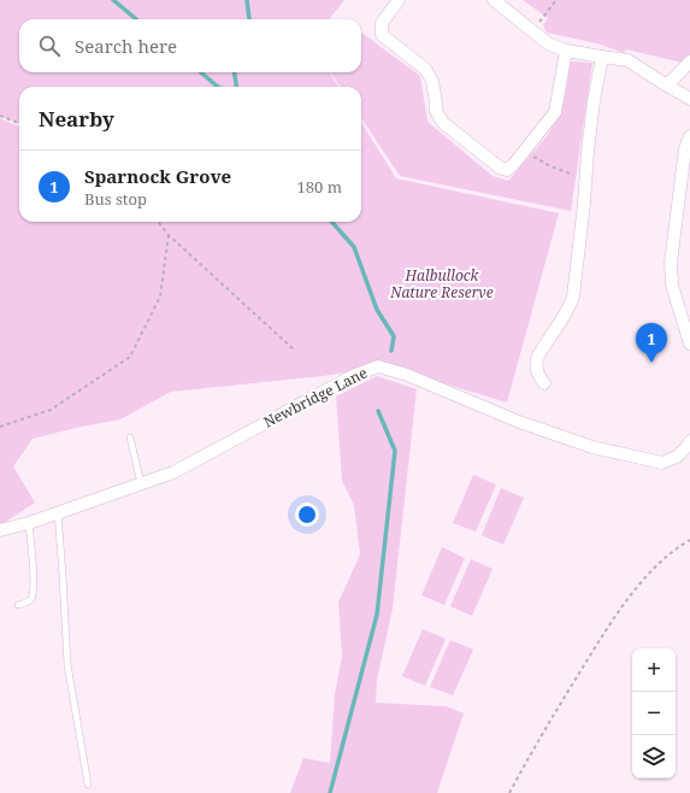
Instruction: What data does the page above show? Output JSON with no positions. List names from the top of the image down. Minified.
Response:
{"streets":{"street":["Newbridge Lane"]},"parks":["Halbullock Nature Reserve"],"page":{"search":"Search here","heading":"Nearby","list":[{"mark":"1","name":"Sparnock Grove","note":"Bus stop","value":"180 m"}],"pins":"1","map_buttons":["+","−"]}}
